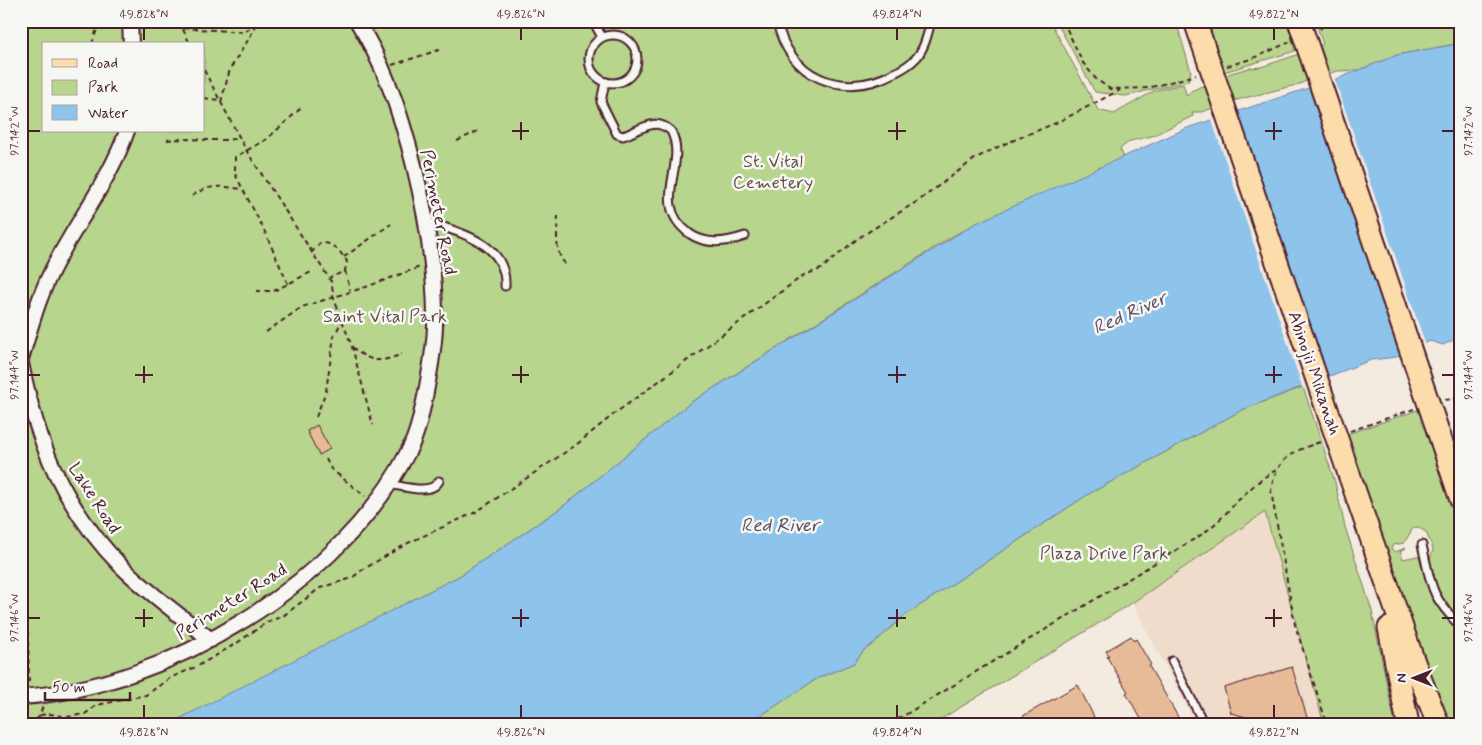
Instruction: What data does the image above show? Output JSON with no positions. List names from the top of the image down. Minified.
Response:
{"streets":{"main road":["Abinojii Mikanah"],"street":["Perimeter Road","Lake Road"]},"crossings":[["Perimeter Road","Lake Road"]],"water":["Red River"],"parks":["St. Vital Cemetery","Saint Vital Park","Plaza Drive Park"],"legend":["Road","Park","Water"],"scale_bar":"50 m","north":"left","coordinates":["49.828°N","49.826°N","49.824°N","49.822°N","97.142°W","97.144°W","97.146°W"]}
